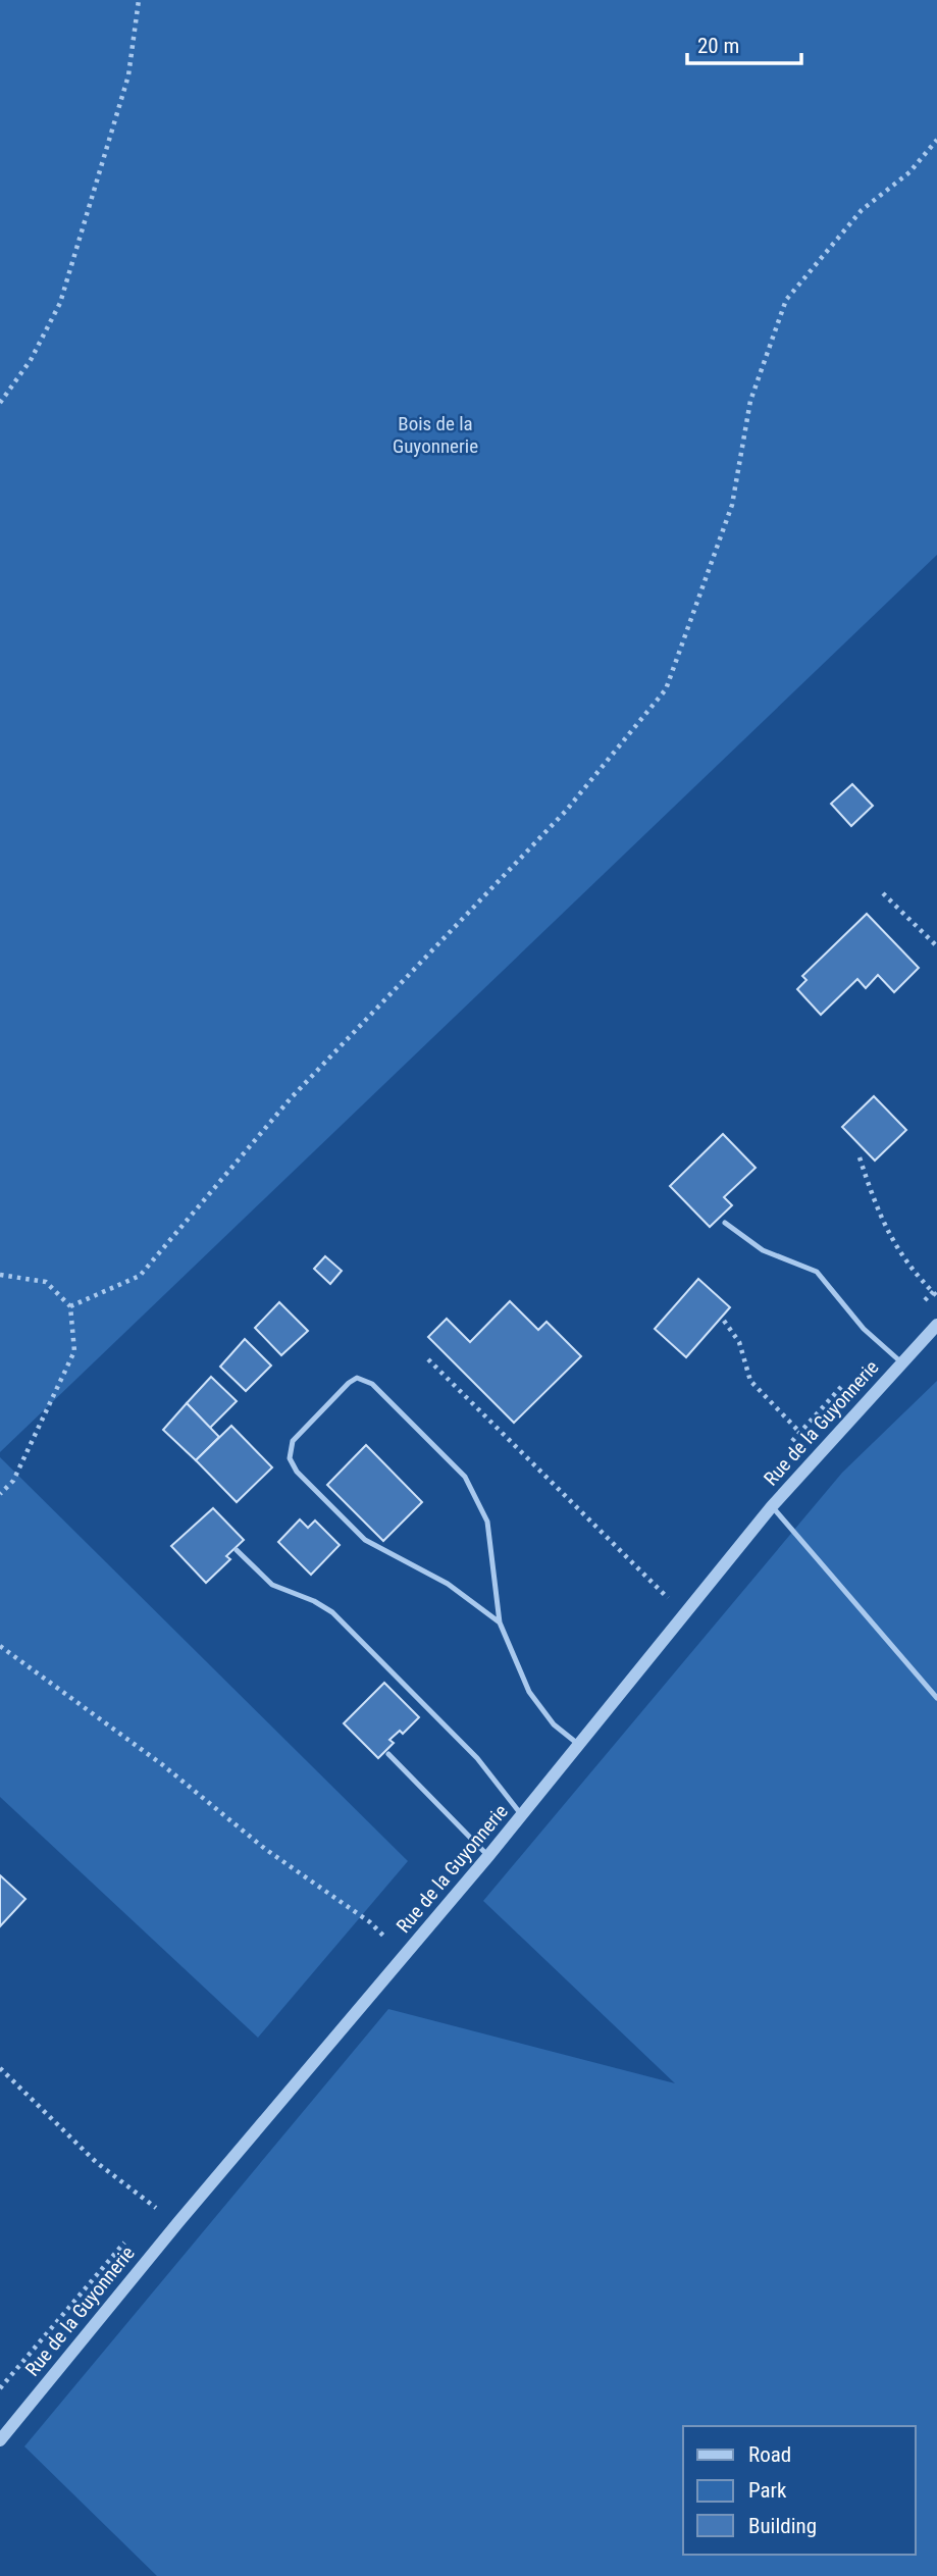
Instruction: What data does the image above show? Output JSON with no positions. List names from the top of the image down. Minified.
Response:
{"streets":{"street":["Rue de la Guyonnerie"]},"parks":["Bois de la Guyonnerie"],"legend":["Road","Park","Building"],"scale_bar":"20 m"}
